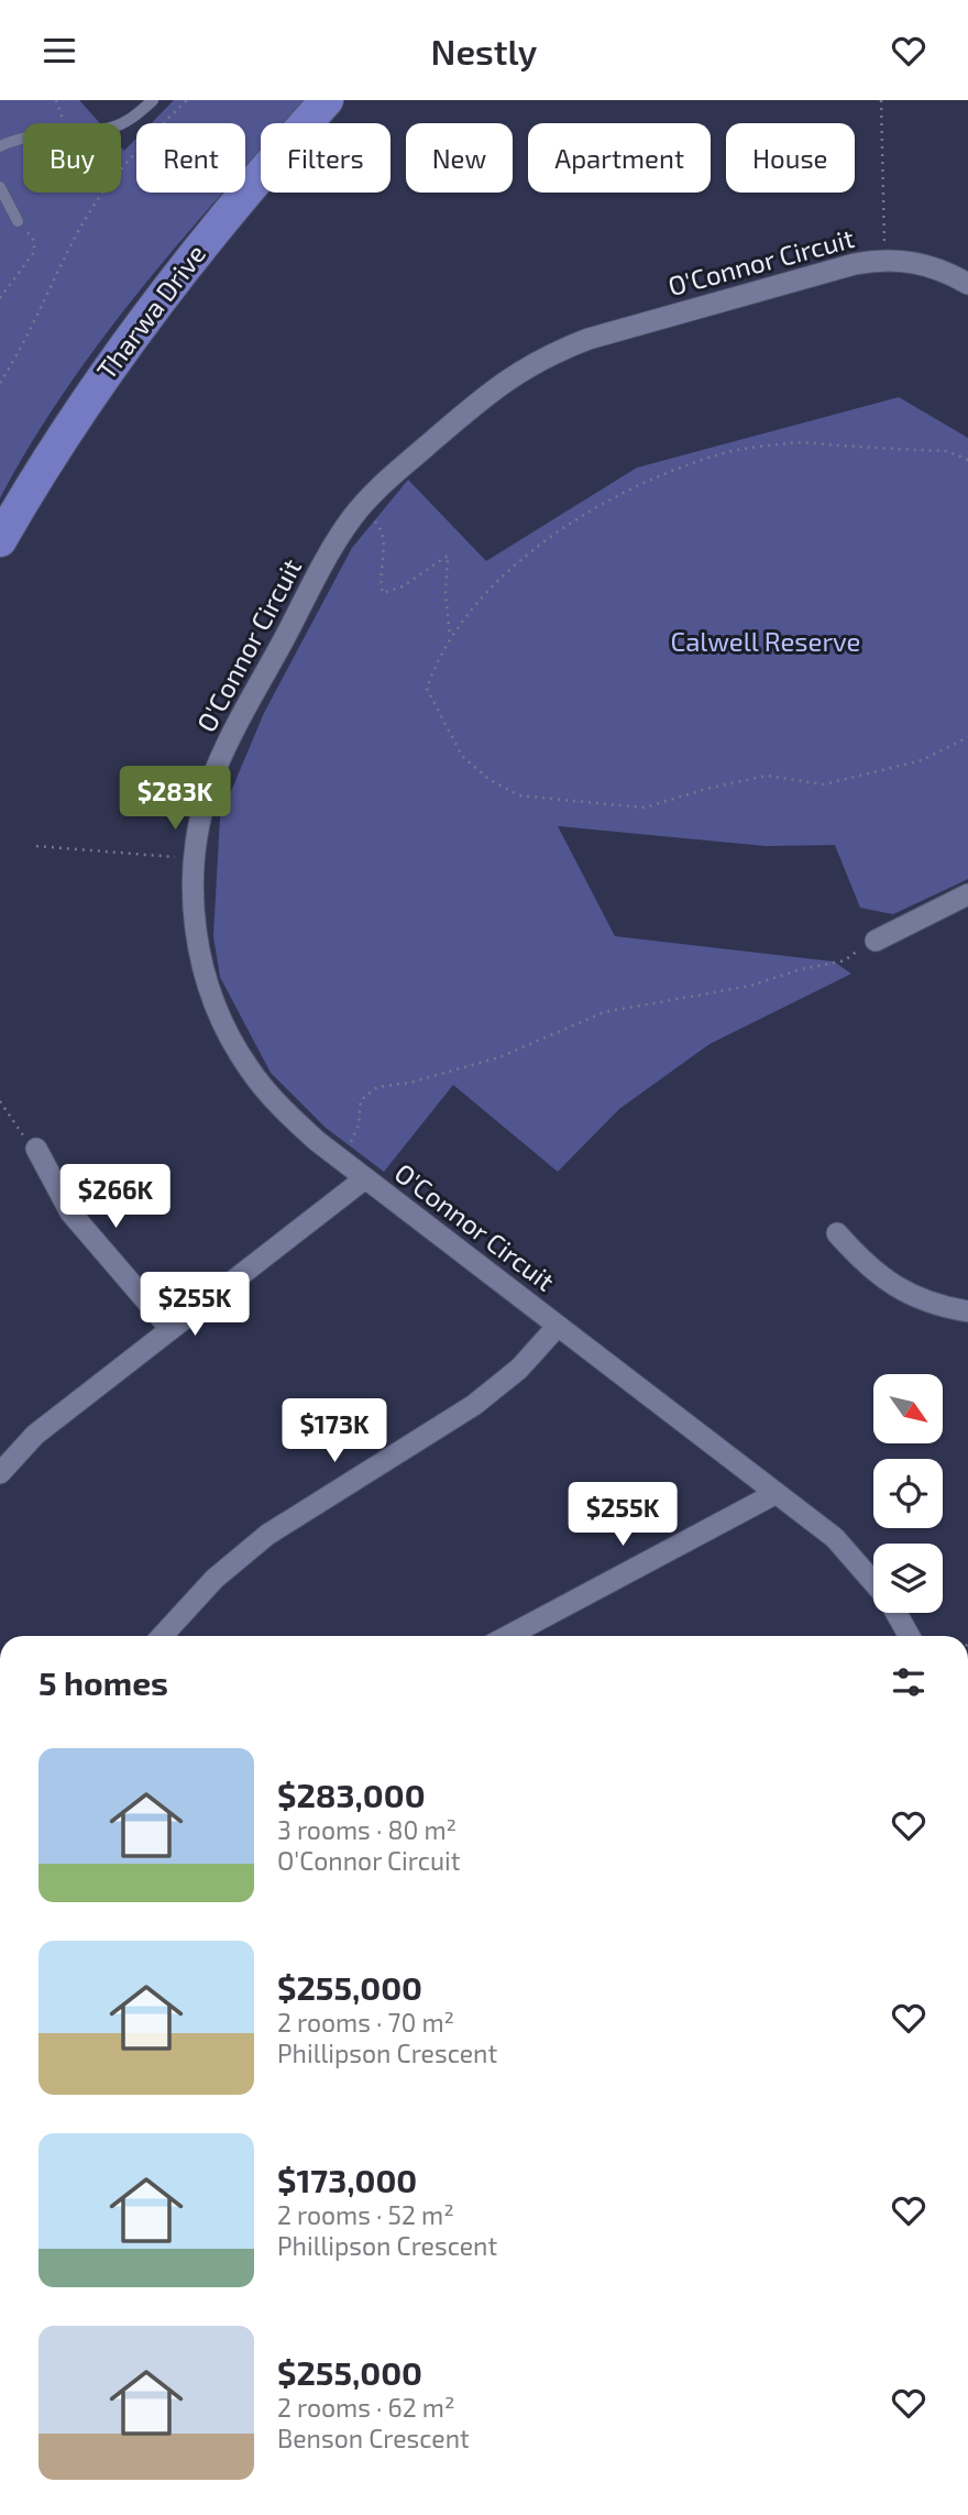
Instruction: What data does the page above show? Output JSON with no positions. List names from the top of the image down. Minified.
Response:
{"streets":{"main road":["Tharwa Drive"],"street":["O'Connor Circuit"]},"parks":["Calwell Reserve"],"north":"bottom right","page":{"header":"Nestly","chip":["Buy","Rent","Filters","New","Apartment","House"],"price":["$283K","$266K","$255K","$173K","$255K"],"heading":"5 homes","list":[{"name":"$283,000","note":"3 rooms · 80 m² · O'Connor Circuit"},{"name":"$255,000","note":"2 rooms · 70 m² · Phillipson Crescent"},{"name":"$173,000","note":"2 rooms · 52 m² · Phillipson Crescent"},{"name":"$255,000","note":"2 rooms · 62 m² · Benson Crescent"}]}}
